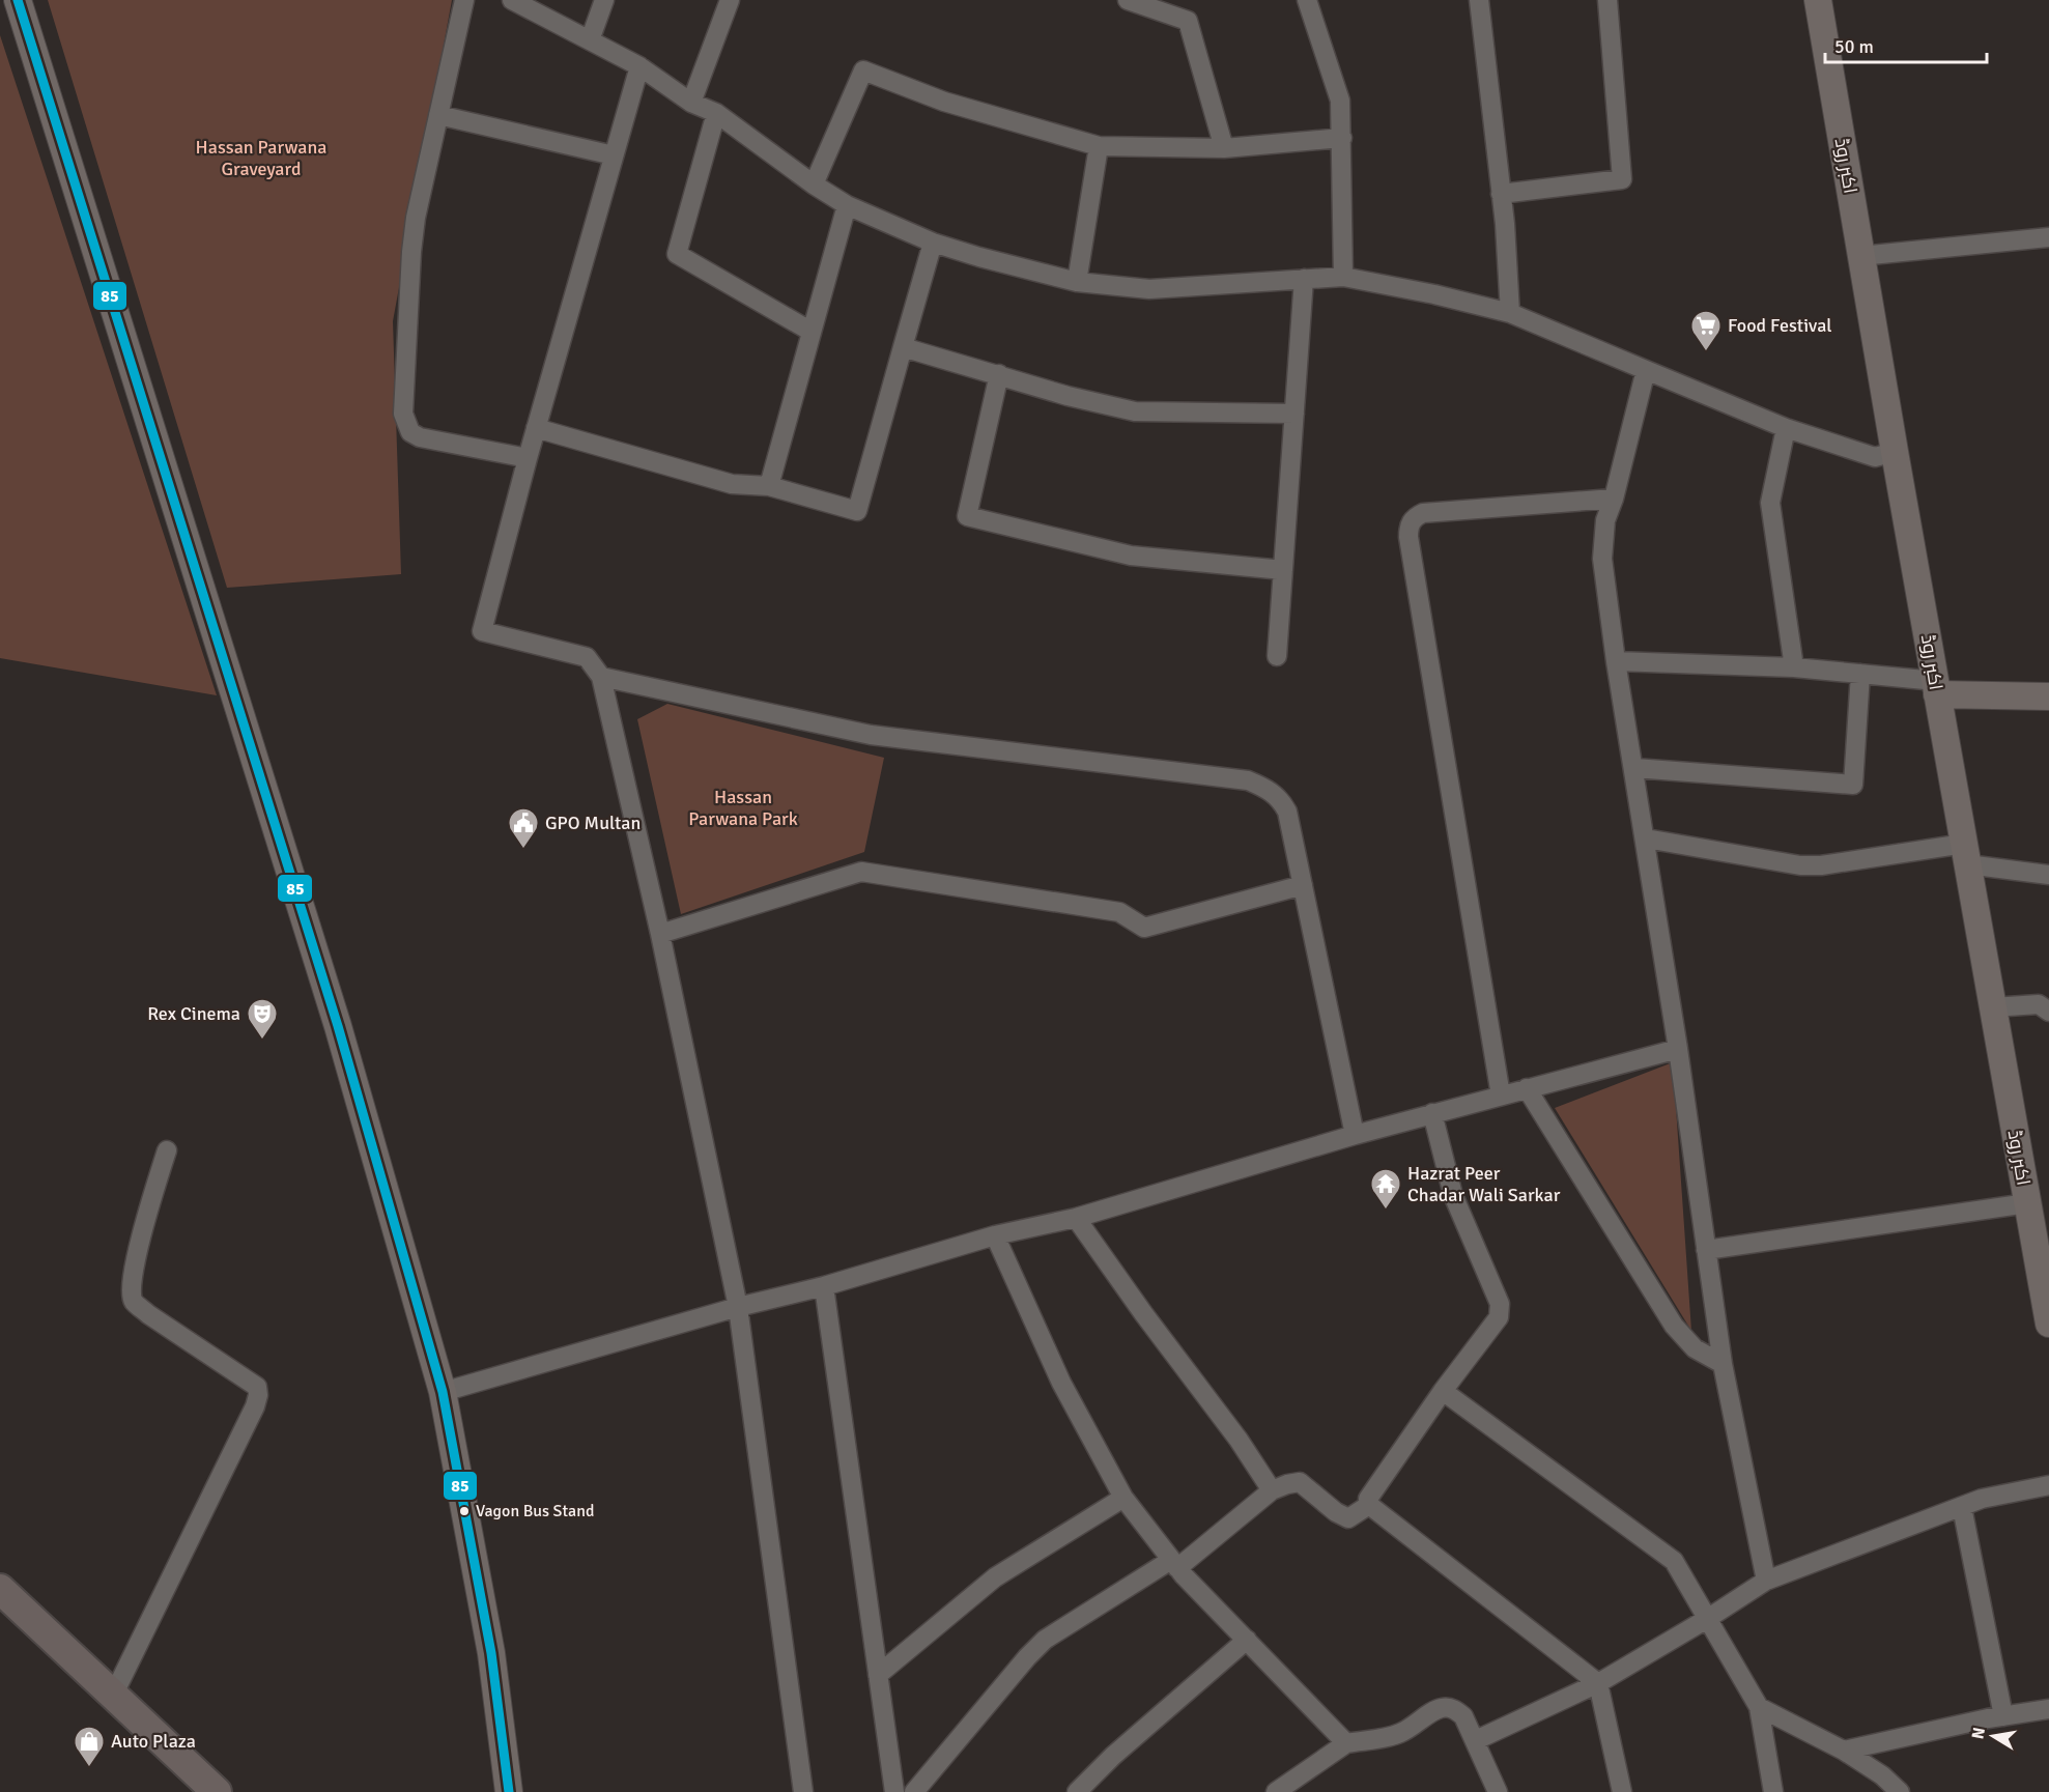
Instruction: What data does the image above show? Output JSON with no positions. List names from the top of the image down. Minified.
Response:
{"streets":{"main road":["اکبر روڈ"]},"parks":["Hassan Parwana Graveyard","Hassan Parwana Park"],"places":{"supermarket":["Food Festival"],"public building":["GPO Multan"],"theatre":["Rex Cinema"],"temple":["Hazrat Peer Chadar Wali Sarkar"],"other":["Vagon Bus Stand"],"shop":["Auto Plaza"]},"lines":["transit line 85"],"scale_bar":"50 m","north":"left"}
